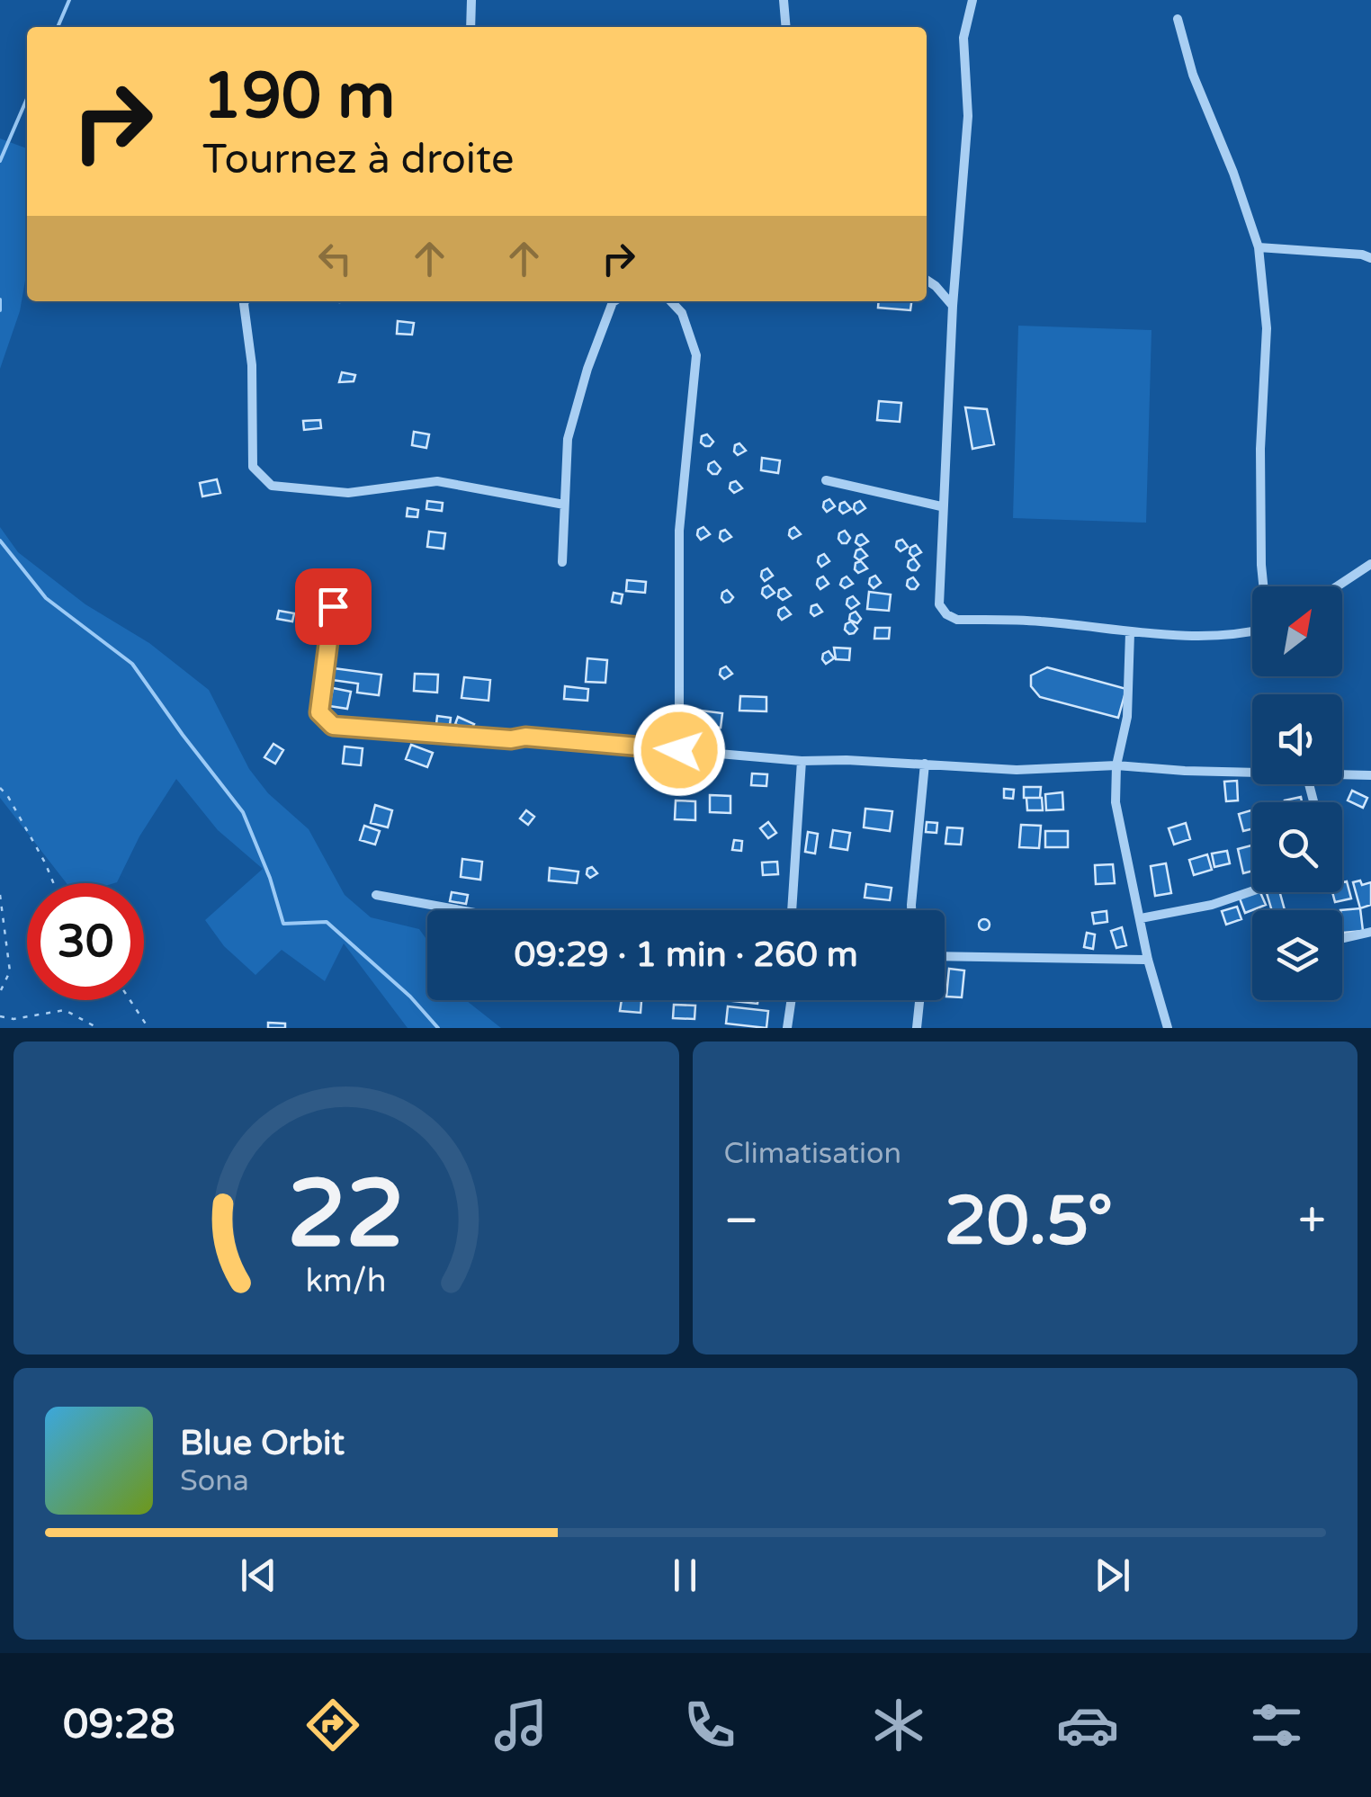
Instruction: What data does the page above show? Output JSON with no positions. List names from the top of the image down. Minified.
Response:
{"north":"top right","page":{"turn":["190 m","Tournez à droite"],"limit":"30","trip":"09:29 · 1 min · 260 m","tile":"Climatisation","heat":["−","20.5°","+"],"song":["Blue Orbit","Sona"],"tabs":"09:28","gauge":["22","km/h"]}}
